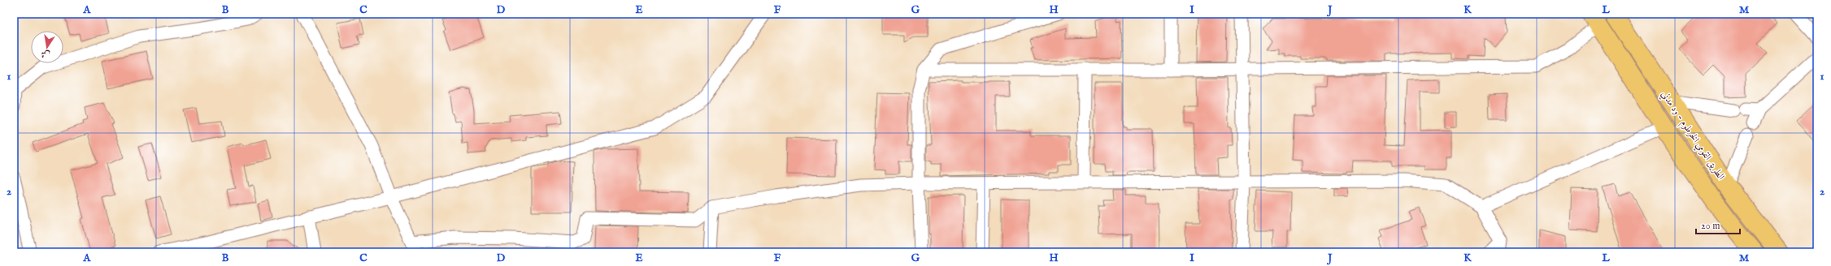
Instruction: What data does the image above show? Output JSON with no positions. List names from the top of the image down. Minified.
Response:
{"streets":{"highway":["الطريق القومي الخرطوم - ود مدني"]},"scale_bar":"20 m","north":"bottom","grid":{"columns":["A","B","C","D","E","F","G","H","I","J","K","L","M"],"rows":["1","2"]}}
